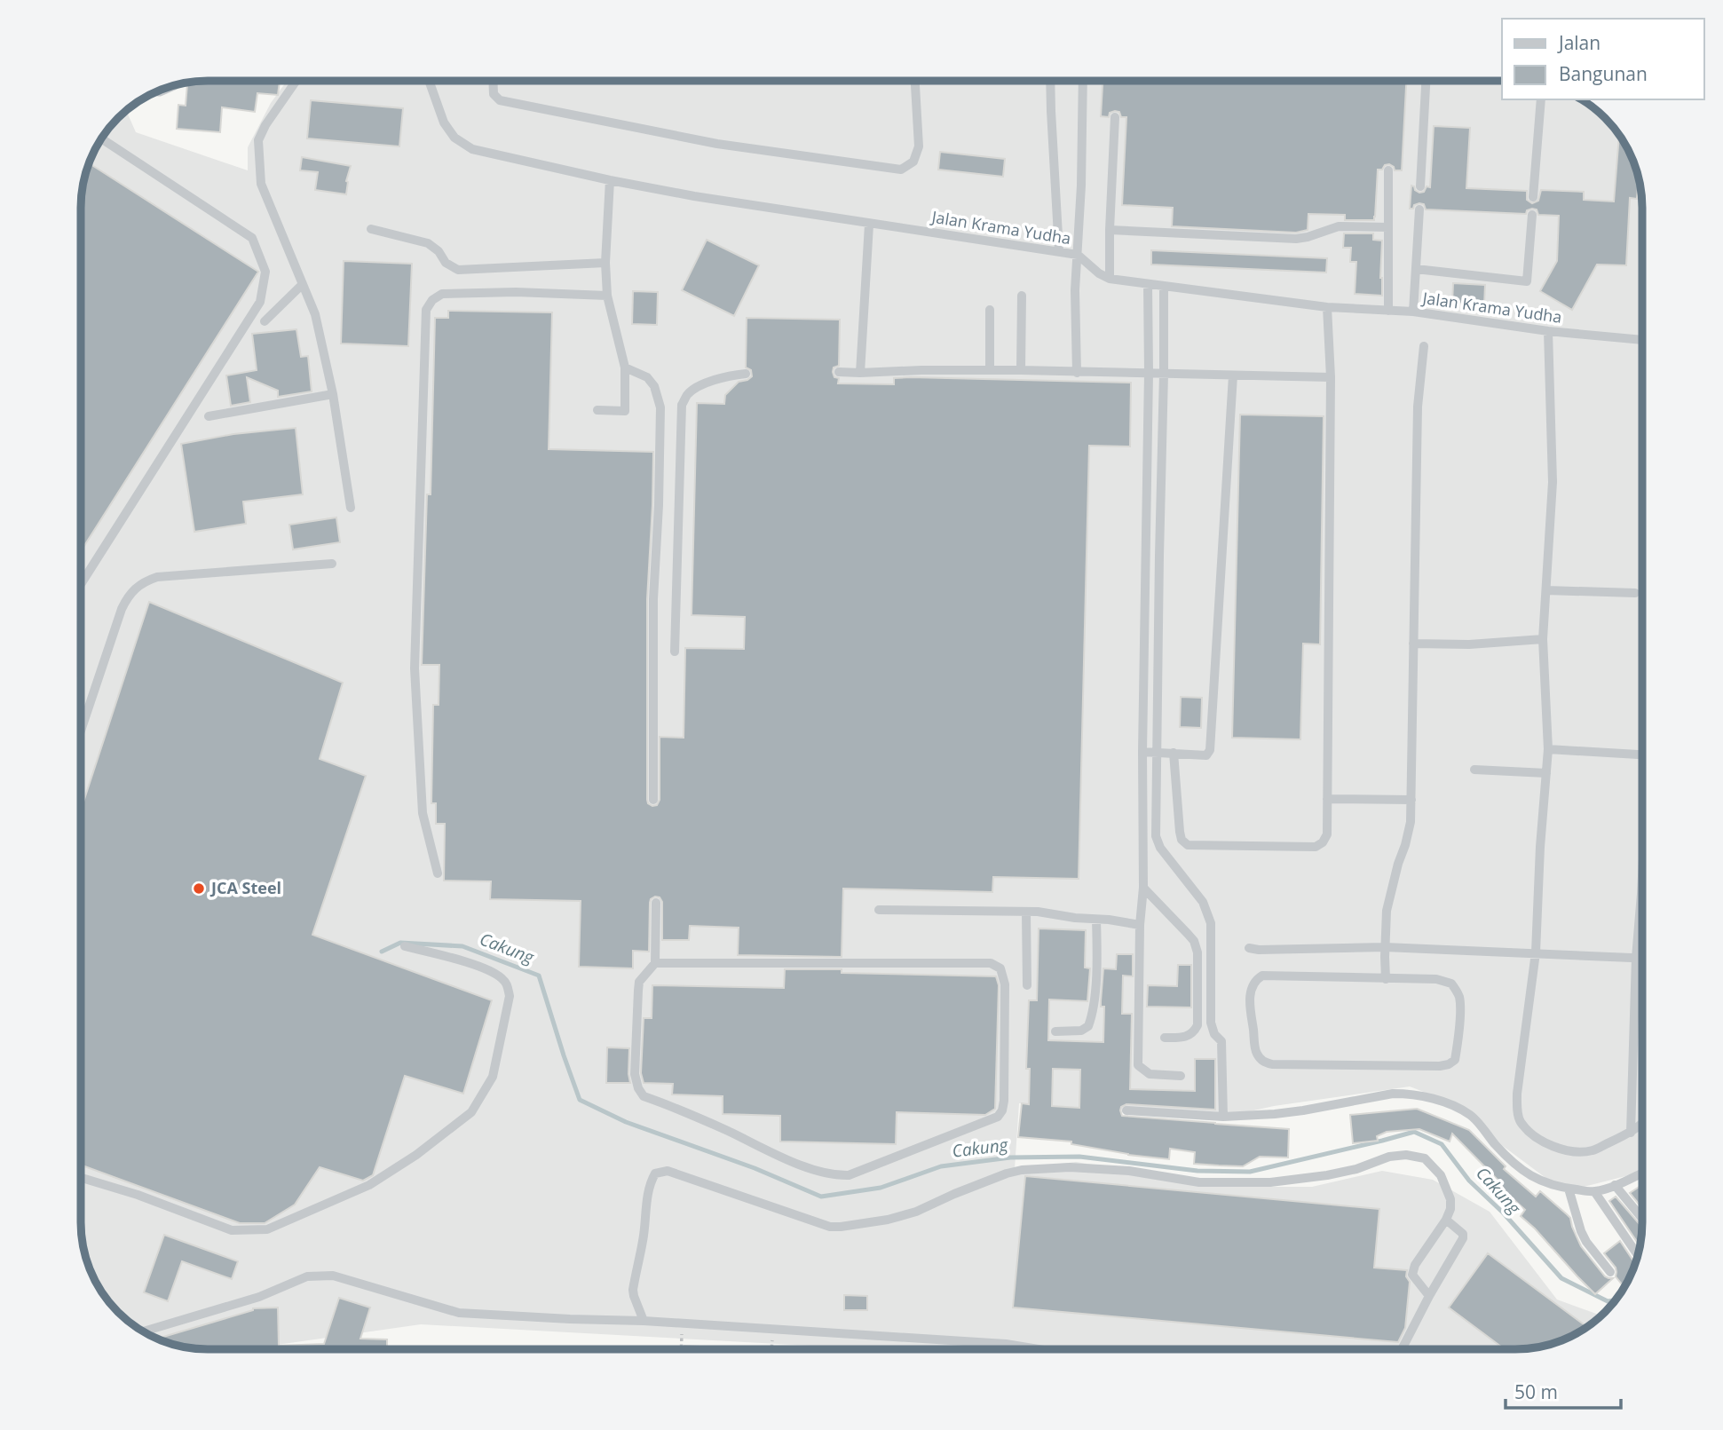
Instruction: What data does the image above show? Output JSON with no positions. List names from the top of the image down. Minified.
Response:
{"streets":{"lane":["Jalan Krama Yudha"]},"water":["Cakung"],"places":["JCA Steel"],"legend":["Jalan","Bangunan"],"scale_bar":"50 m"}
